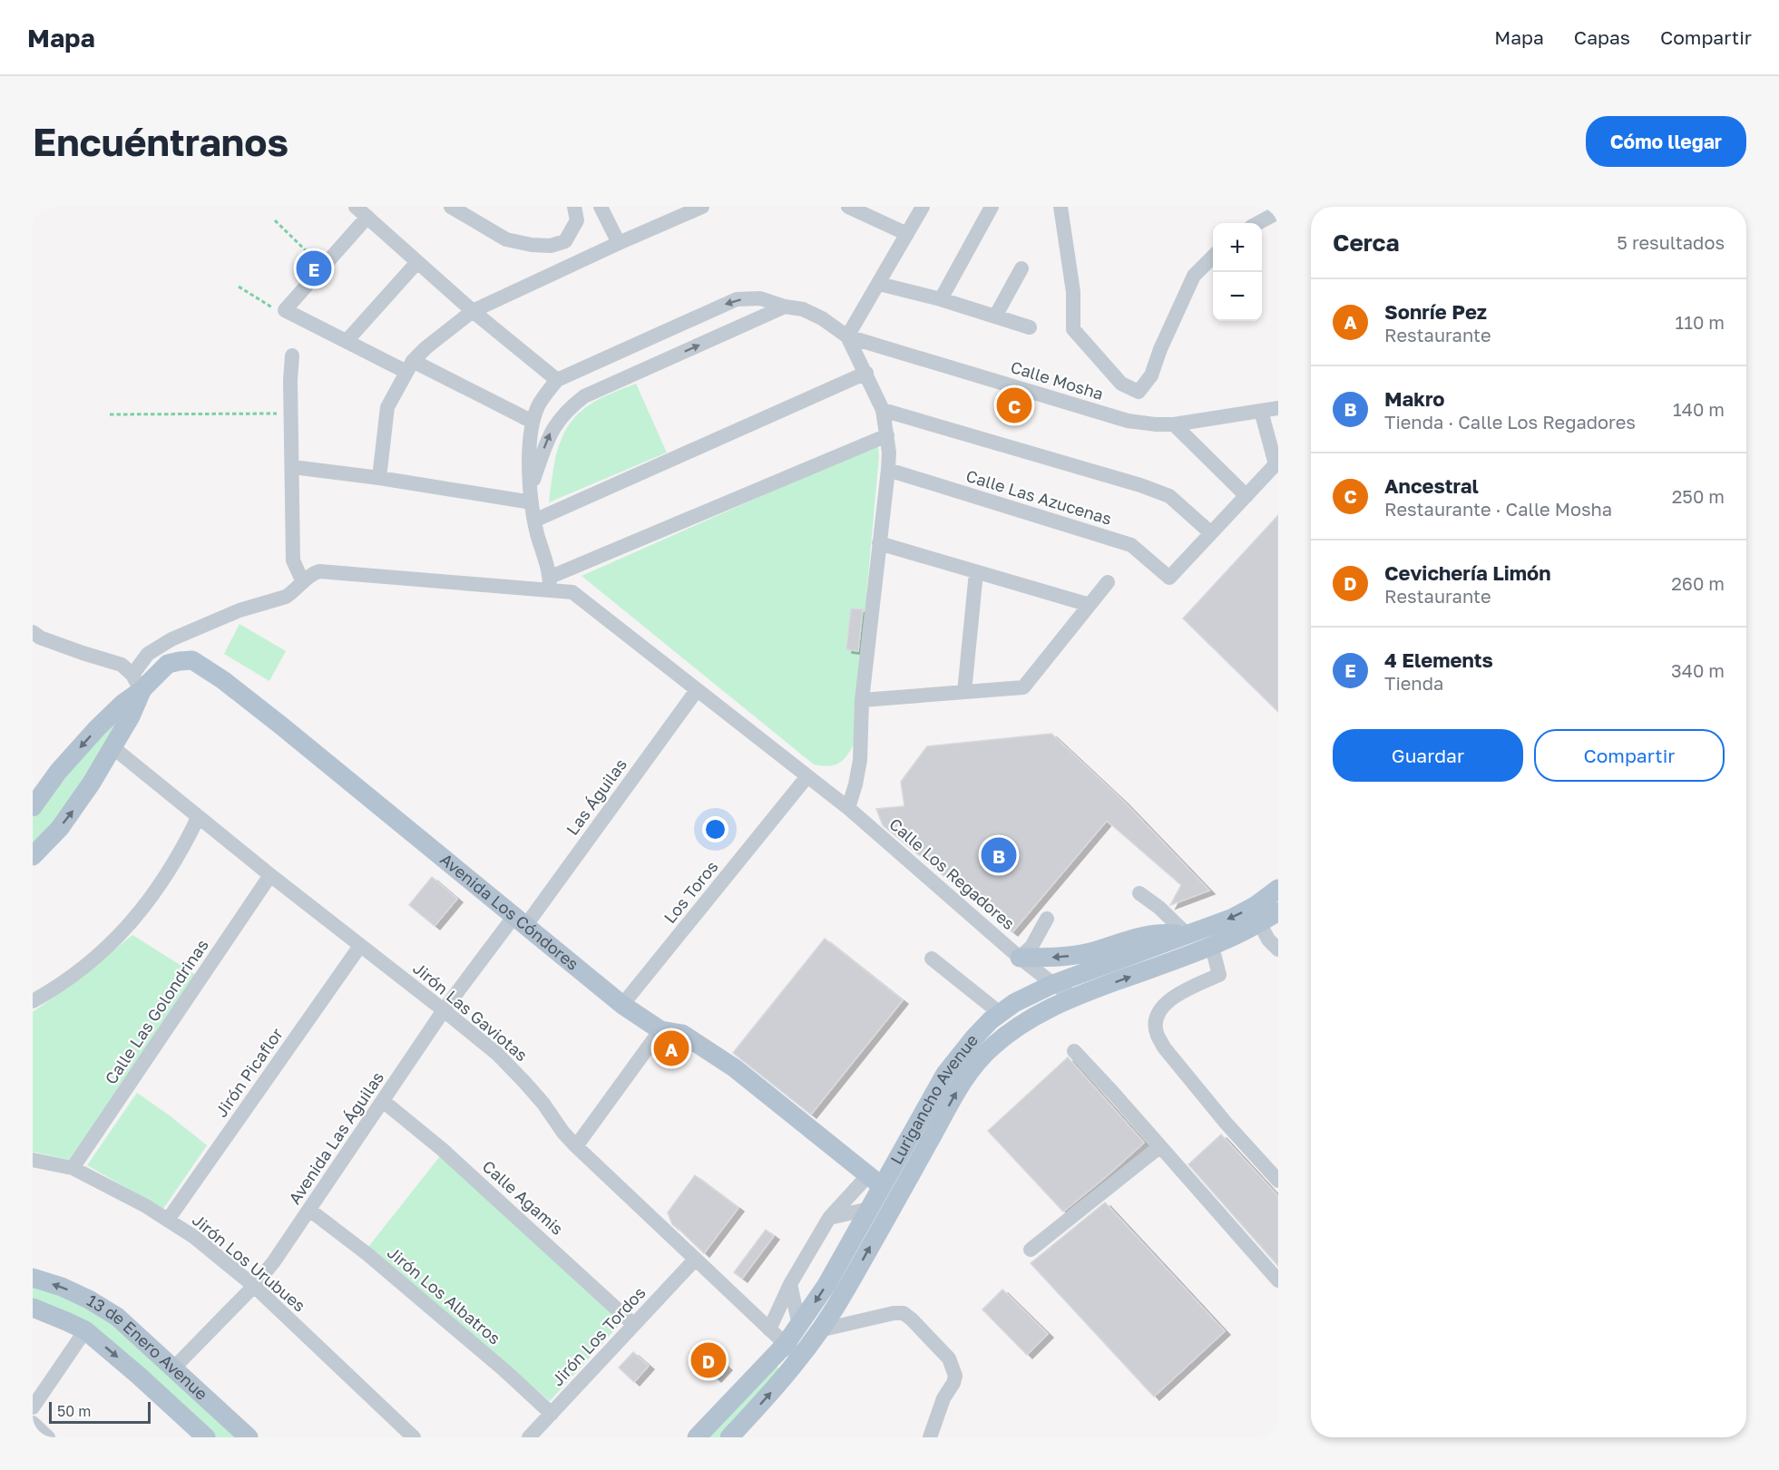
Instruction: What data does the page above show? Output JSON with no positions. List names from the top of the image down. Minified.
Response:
{"streets":{"main road":["Avenida Los Cóndores","Lurigancho Avenue","13 de Enero Avenue"],"street":["Calle Mosha","Calle Las Azucenas","Las Águilas","Calle Los Regadores","Los Toros","Calle Las Golondrinas","Jirón Las Gaviotas","Jirón Picaflor","Avenida Las Águilas","Calle Agamis","Jirón Los Urubues","Jirón Los Albatros","Jirón Los Tordos"]},"crossings":[["Las Águilas","Calle Los Regadores"],["Las Águilas","Avenida Los Cóndores"],["Las Águilas","Avenida Las Águilas"],["Calle Los Regadores","Los Toros"],["Calle Los Regadores","Avenida Los Cóndores"],["Calle Los Regadores","Lurigancho Avenue"],["Los Toros","Avenida Los Cóndores"],["Avenida Los Cóndores","Lurigancho Avenue"],["Avenida Los Cóndores","Avenida Las Águilas"],["Calle Las Golondrinas","Jirón Las Gaviotas"],["Calle Las Golondrinas","Jirón Los Urubues"],["Jirón Las Gaviotas","Jirón Picaflor"],["Jirón Las Gaviotas","Lurigancho Avenue"],["Jirón Las Gaviotas","Avenida Las Águilas"],["Jirón Las Gaviotas","Jirón Los Tordos"],["Jirón Picaflor","Jirón Los Urubues"],["Avenida Las Águilas","Calle Agamis"],["Avenida Las Águilas","Jirón Los Urubues"],["Avenida Las Águilas","Jirón Los Albatros"],["Avenida Las Águilas","13 de Enero Avenue"],["Calle Agamis","Jirón Los Tordos"],["Jirón Los Albatros","Jirón Los Tordos"]],"scale_bar":"50 m","page":{"header":"Mapa","nav":["Mapa","Capas","Compartir"],"buttons":["Cómo llegar",["Guardar","Compartir"]],"title":"Encuéntranos","heading":["Cerca","5 resultados"],"map_buttons":["+","−"],"pins":["E","C","B","A","D"],"list":[{"mark":"A","name":"Sonríe Pez","note":"Restaurante","value":"110 m"},{"mark":"B","name":"Makro","note":"Tienda · Calle Los Regadores","value":"140 m"},{"mark":"C","name":"Ancestral","note":"Restaurante · Calle Mosha","value":"250 m"},{"mark":"D","name":"Cevichería Limón","note":"Restaurante","value":"260 m"},{"mark":"E","name":"4 Elements","note":"Tienda","value":"340 m"}],"scale":"50 m"}}
